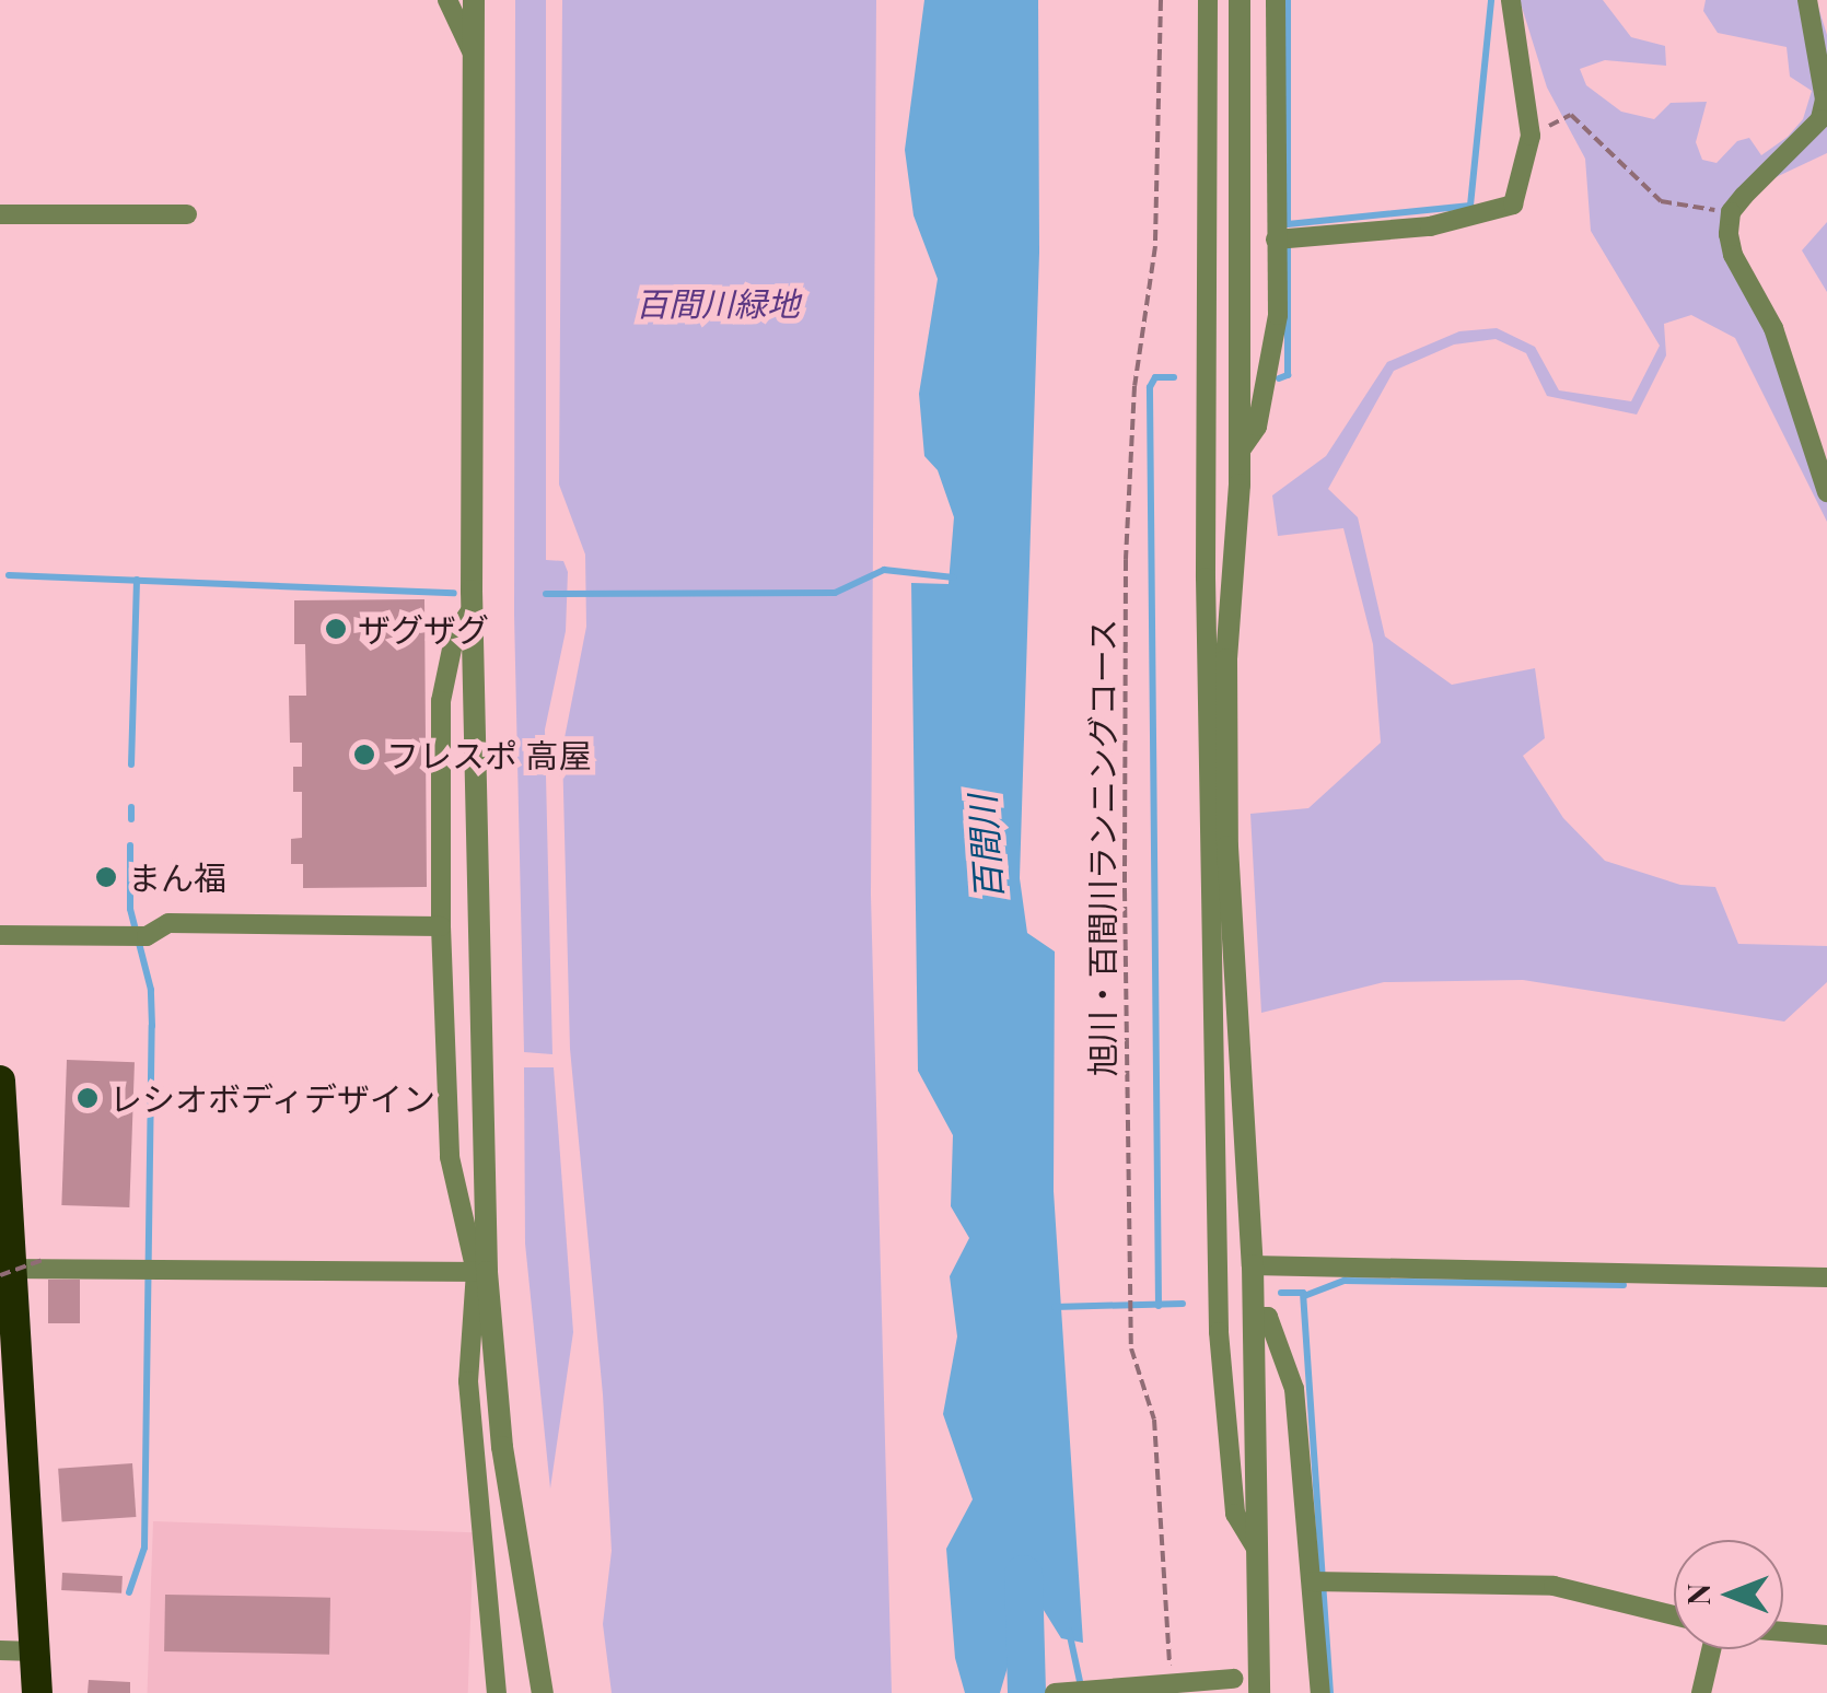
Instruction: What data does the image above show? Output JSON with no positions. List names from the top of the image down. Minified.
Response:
{"streets":{"path":["旭川・百間川ランニングコース"]},"water":["百間川"],"parks":["百間川緑地"],"places":["ザグザグ","フレスポ 高屋","まん福","レシオボディデザイン"],"north":"left"}
